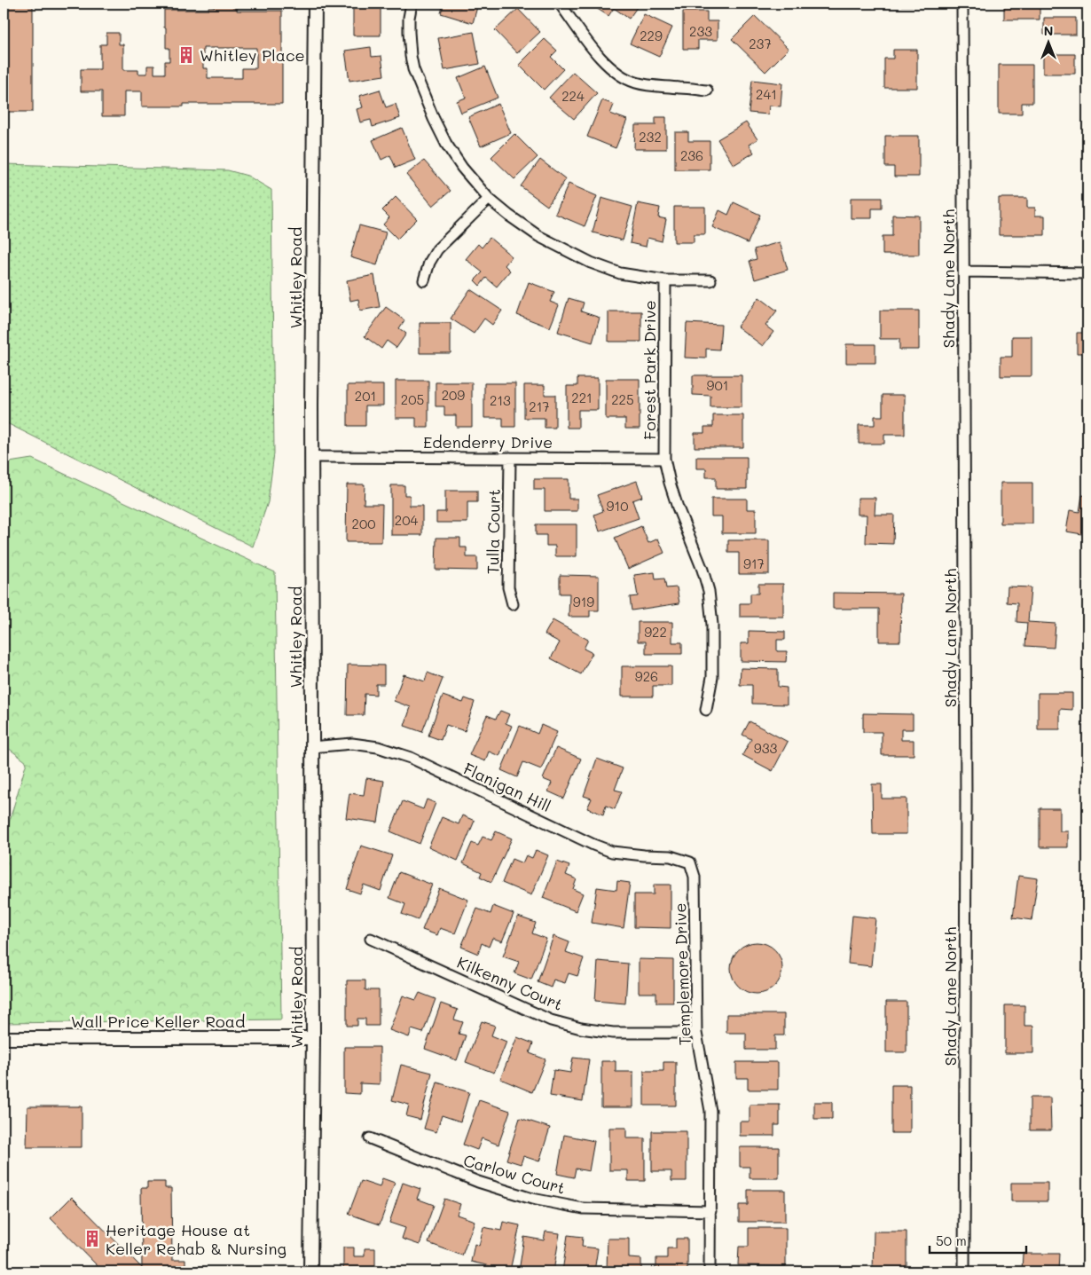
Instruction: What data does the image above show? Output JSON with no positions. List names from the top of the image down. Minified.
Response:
{"streets":{"street":["Whitley Road","Shady Lane North","Forest Park Drive","Edenderry Drive","Tulla Court","Flanigan Hill","Templemore Drive","Kilkenny Court","Wall Price Keller Road","Carlow Court"]},"crossings":[["Whitley Road","Edenderry Drive"],["Whitley Road","Flanigan Hill"],["Whitley Road","Wall Price Keller Road"],["Forest Park Drive","Edenderry Drive"],["Edenderry Drive","Tulla Court"],["Flanigan Hill","Templemore Drive"],["Templemore Drive","Kilkenny Court"],["Templemore Drive","Carlow Court"]],"places":{"building":["Whitley Place","Heritage House at Keller Rehab & Nursing"]},"house_numbers":["233","229","237","241","224","232","236","901","209","201","221","205","225","213","217","910","204","200","917","919","922","926","933"],"scale_bar":"50 m","north":"top"}
